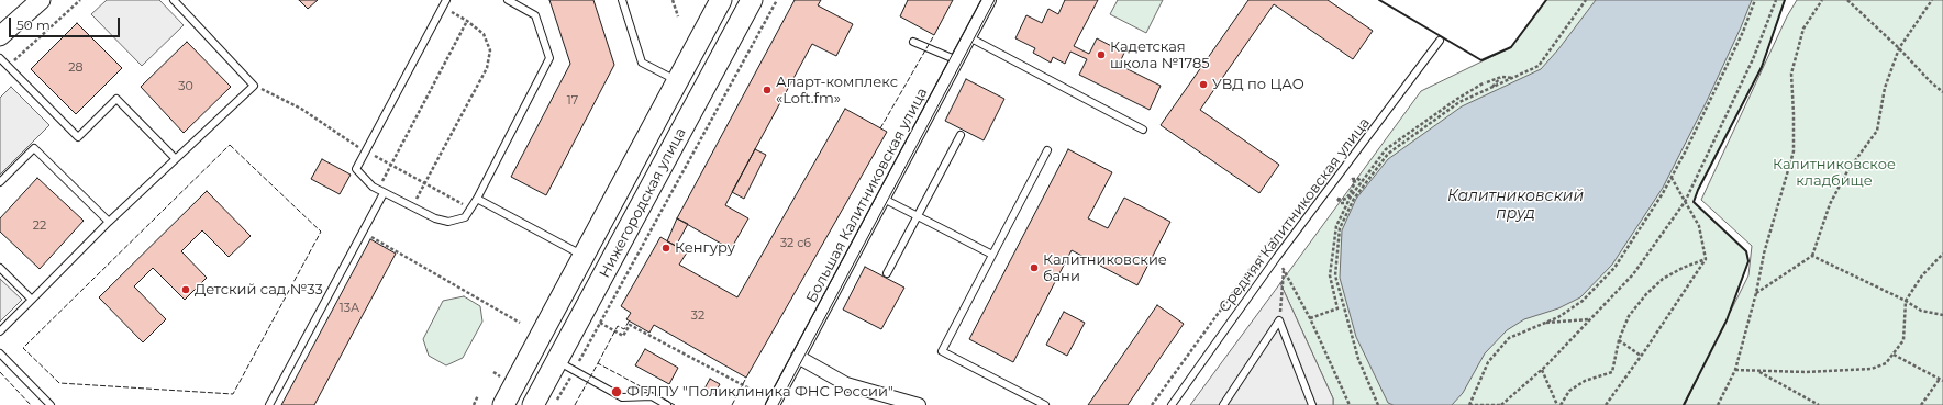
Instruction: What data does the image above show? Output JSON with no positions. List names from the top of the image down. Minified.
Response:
{"streets":{"main road":["Нижегородская улица"],"street":["Большая Калитниковская улица"],"lane":["Средняя Калитниковская улица"]},"water":["Калитниковский пруд"],"parks":["Калитниковское кладбище"],"places":["Кадетская школа №1785","УВД по ЦАО","Апарт-комплекс «Loft.fm»","Кенгуру","Калитниковские бани","Детский сад №33","ФГЛПУ \"Поликлиника ФНС России\""],"house_numbers":["28","30","17","22","32 с6","13А","32"],"scale_bar":"50 m"}
